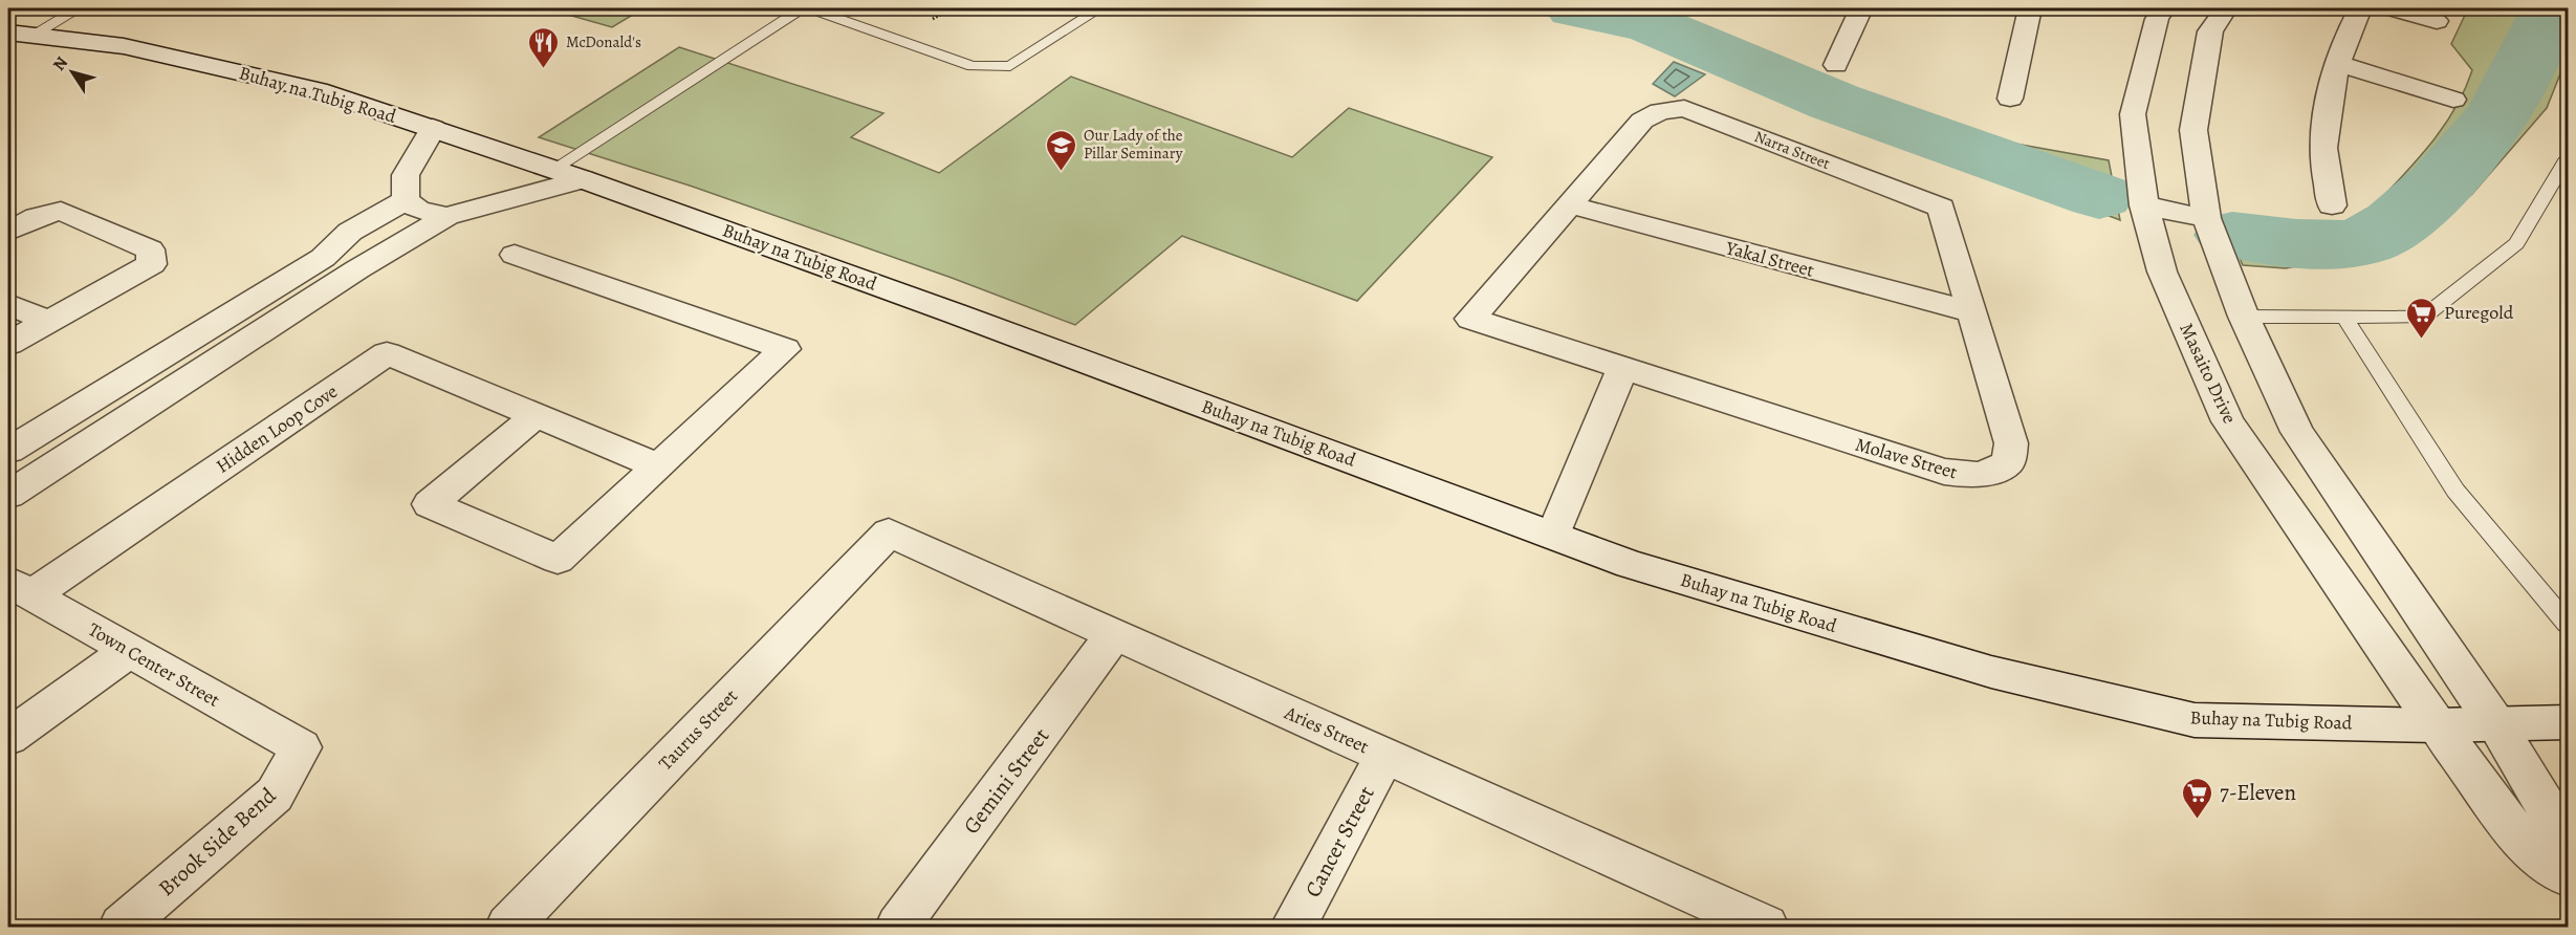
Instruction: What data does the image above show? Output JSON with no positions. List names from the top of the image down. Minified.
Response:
{"streets":{"street":["Buhay na Tubig Road","Narra Street","Yakal Street","Masaito Drive","Hidden Loop Cove","Molave Street","Town Center Street","Taurus Street","Aries Street","Gemini Street","Brook Side Bend","Cancer Street"]},"crossings":[["Buhay na Tubig Road","Masaito Drive"],["Narra Street","Molave Street"],["Yakal Street","Molave Street"],["Hidden Loop Cove","Town Center Street"],["Town Center Street","Brook Side Bend"],["Taurus Street","Aries Street"],["Aries Street","Gemini Street"],["Aries Street","Cancer Street"]],"places":{"restaurant":["McDonald's"],"school or university":["Our Lady of the Pillar Seminary"],"supermarket":["Puregold","7-Eleven"]},"north":"top left"}
